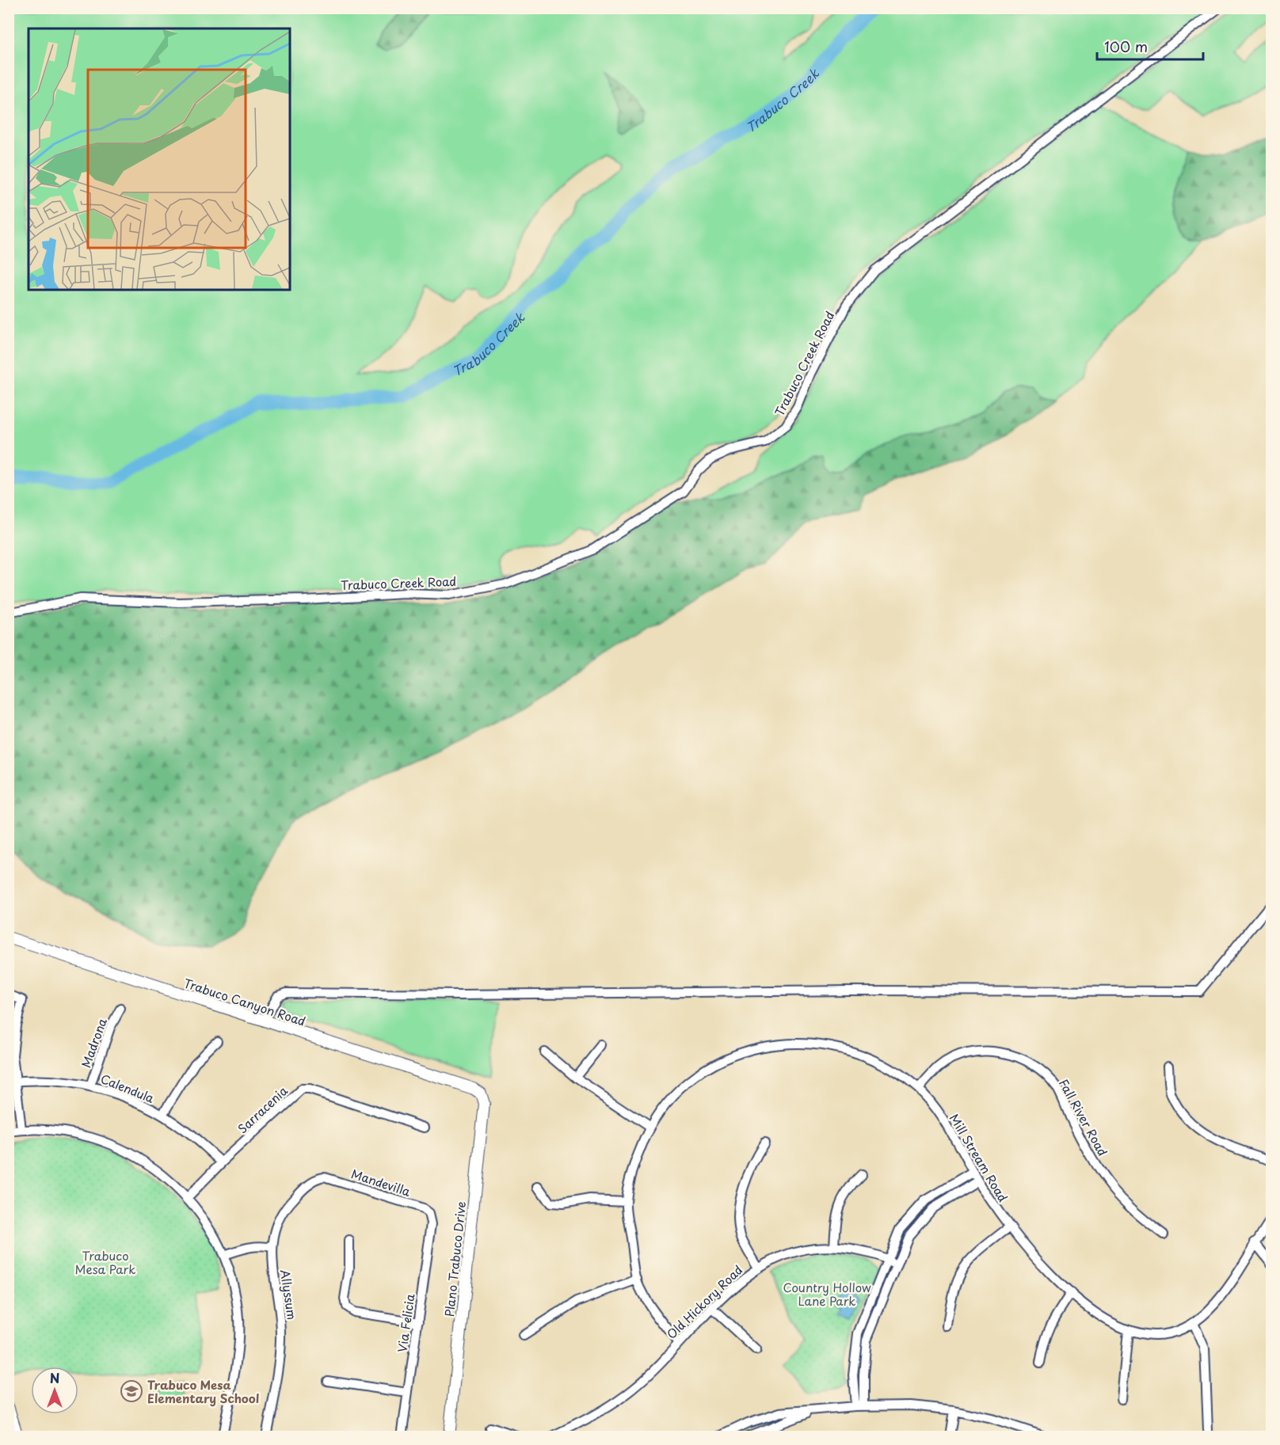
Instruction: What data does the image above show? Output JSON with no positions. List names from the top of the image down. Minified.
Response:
{"streets":{"main road":["Trabuco Canyon Road","Plano Trabuco Drive"],"street":["Trabuco Creek Road","Madrona","Calendula","Sarracenia","Fall River Road","Mill Stream Road","Mandevilla","Allyssum","Old Hickory Road","Via Felicia"]},"crossings":[["Trabuco Canyon Road","Plano Trabuco Drive"],["Madrona","Calendula"],["Calendula","Sarracenia"],["Fall River Road","Mill Stream Road"],["Mill Stream Road","Old Hickory Road"],["Mandevilla","Allyssum"],["Mandevilla","Via Felicia"]],"water":["Trabuco Creek"],"parks":["Trabuco Mesa Park","Country Hollow Lane Park"],"places":{"school or university":["Trabuco Mesa Elementary School"]},"scale_bar":"100 m","north":"top"}
